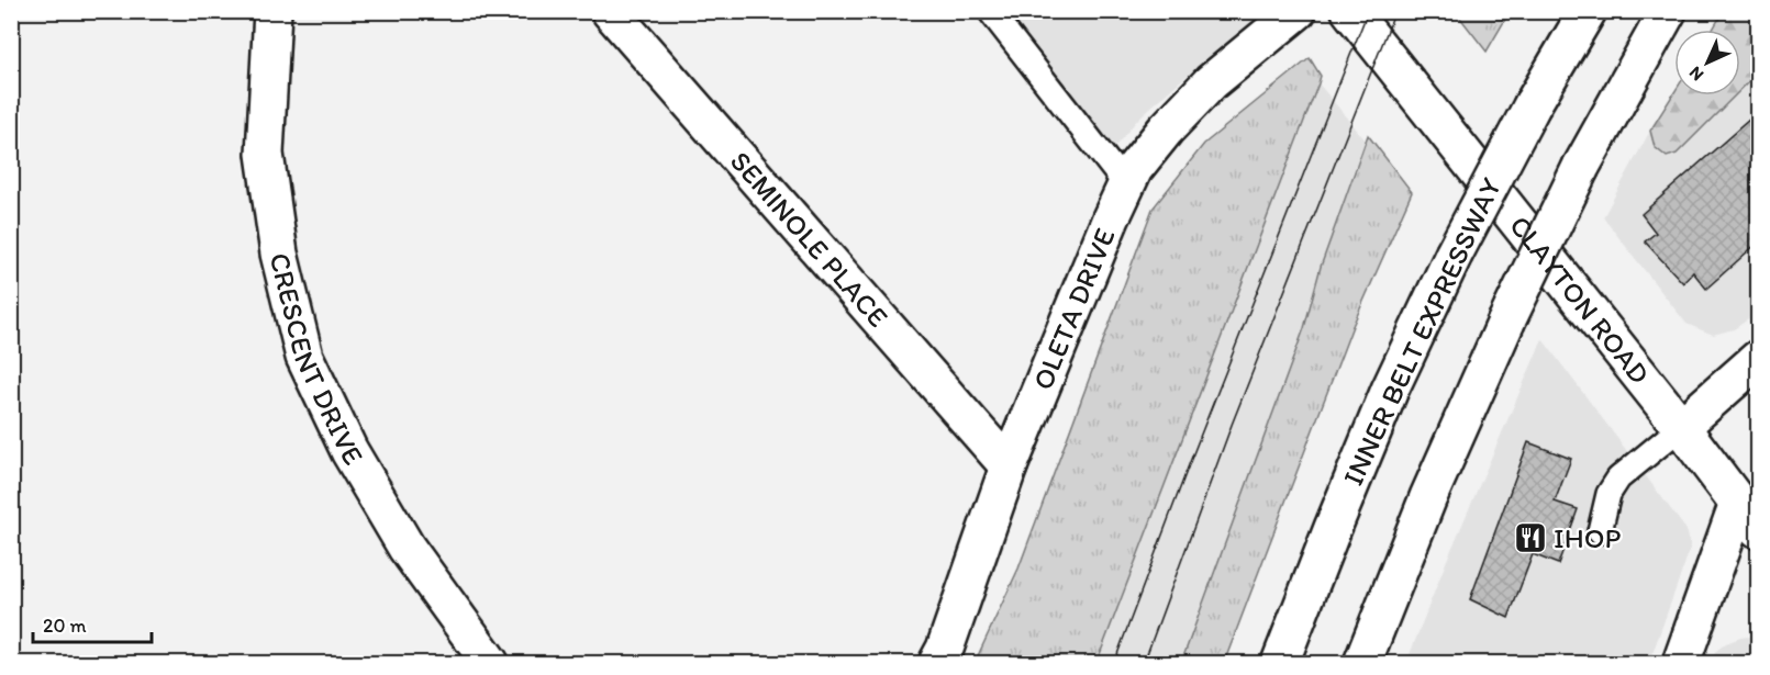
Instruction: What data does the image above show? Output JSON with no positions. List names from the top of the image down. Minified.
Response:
{"streets":{"main road":["SEMINOLE PLACE","CLAYTON ROAD","OLETA DRIVE","INNER BELT EXPRESSWAY","CRESCENT DRIVE"]},"crossings":[["SEMINOLE PLACE","OLETA DRIVE"]],"places":{"restaurant":["IHOP"]},"scale_bar":"20 m","north":"bottom left"}
